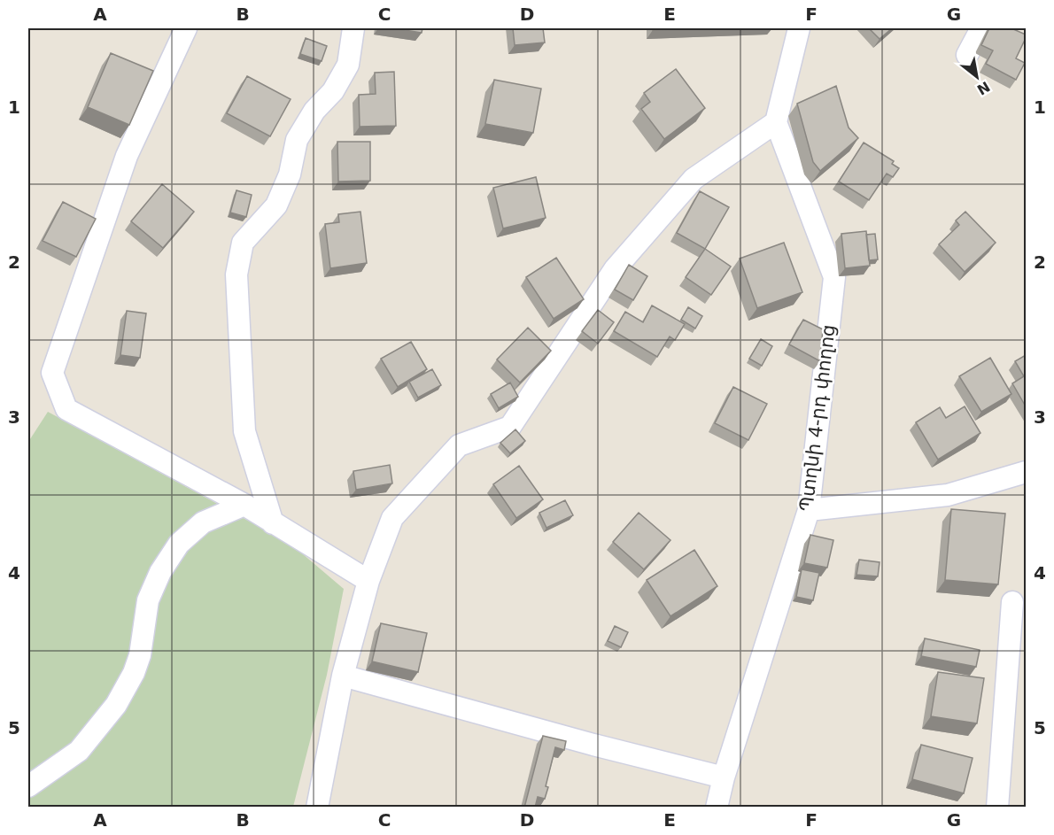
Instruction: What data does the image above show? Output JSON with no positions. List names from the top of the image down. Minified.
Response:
{"streets":{"street":["Պտղնի 4-րդ փողոց"]},"north":"bottom right","grid":{"columns":["A","B","C","D","E","F","G"],"rows":["1","2","3","4","5"]}}
